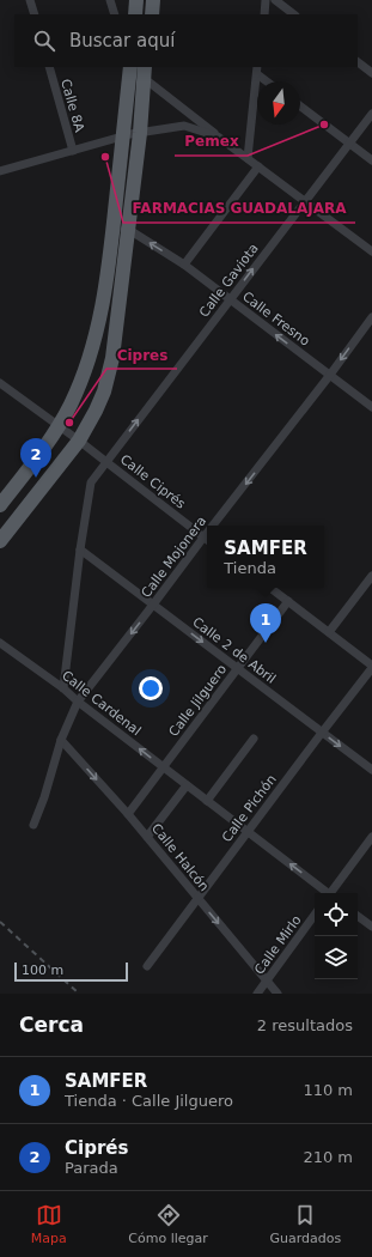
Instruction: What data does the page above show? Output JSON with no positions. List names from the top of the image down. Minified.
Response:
{"streets":{"street":["Calle 8A","Calle Gaviota","Calle Fresno","Calle Ciprés","Calle Mojonera","Calle 2 de Abril","Calle Jilguero","Calle Cardenal","Calle Pichón","Calle Halcón","Calle Mirlo"]},"crossings":[["Calle Gaviota","Calle Fresno"],["Calle Gaviota","Calle Ciprés"],["Calle Gaviota","Calle 2 de Abril"],["Calle Gaviota","Calle Cardenal"],["Calle Fresno","Calle Mojonera"],["Calle Ciprés","Calle Mojonera"],["Calle Mojonera","Calle 2 de Abril"],["Calle Mojonera","Calle Cardenal"],["Calle Mojonera","Calle Halcón"],["Calle 2 de Abril","Calle Jilguero"],["Calle 2 de Abril","Calle Pichón"],["Calle Jilguero","Calle Cardenal"],["Calle Jilguero","Calle Halcón"],["Calle Cardenal","Calle Pichón"],["Calle Pichón","Calle Halcón"],["Calle Halcón","Calle Mirlo"]],"one_way":["Calle Fresno","Calle Mojonera","Calle 2 de Abril","Calle Cardenal","Calle Halcón"],"places":["Pemex","FARMACIAS GUADALAJARA","Cipres"],"scale_bar":"100 m","north":"bottom","page":{"search":"Buscar aquí","pins":["2","1"],"popup":["SAMFER","Tienda"],"scale":"100 m","heading":["Cerca","2 resultados"],"list":[{"mark":"1","name":"SAMFER","note":"Tienda · Calle Jilguero","value":"110 m"},{"mark":"2","name":"Ciprés","note":"Parada","value":"210 m"}],"nav":["Mapa","Cómo llegar","Guardados"]}}
